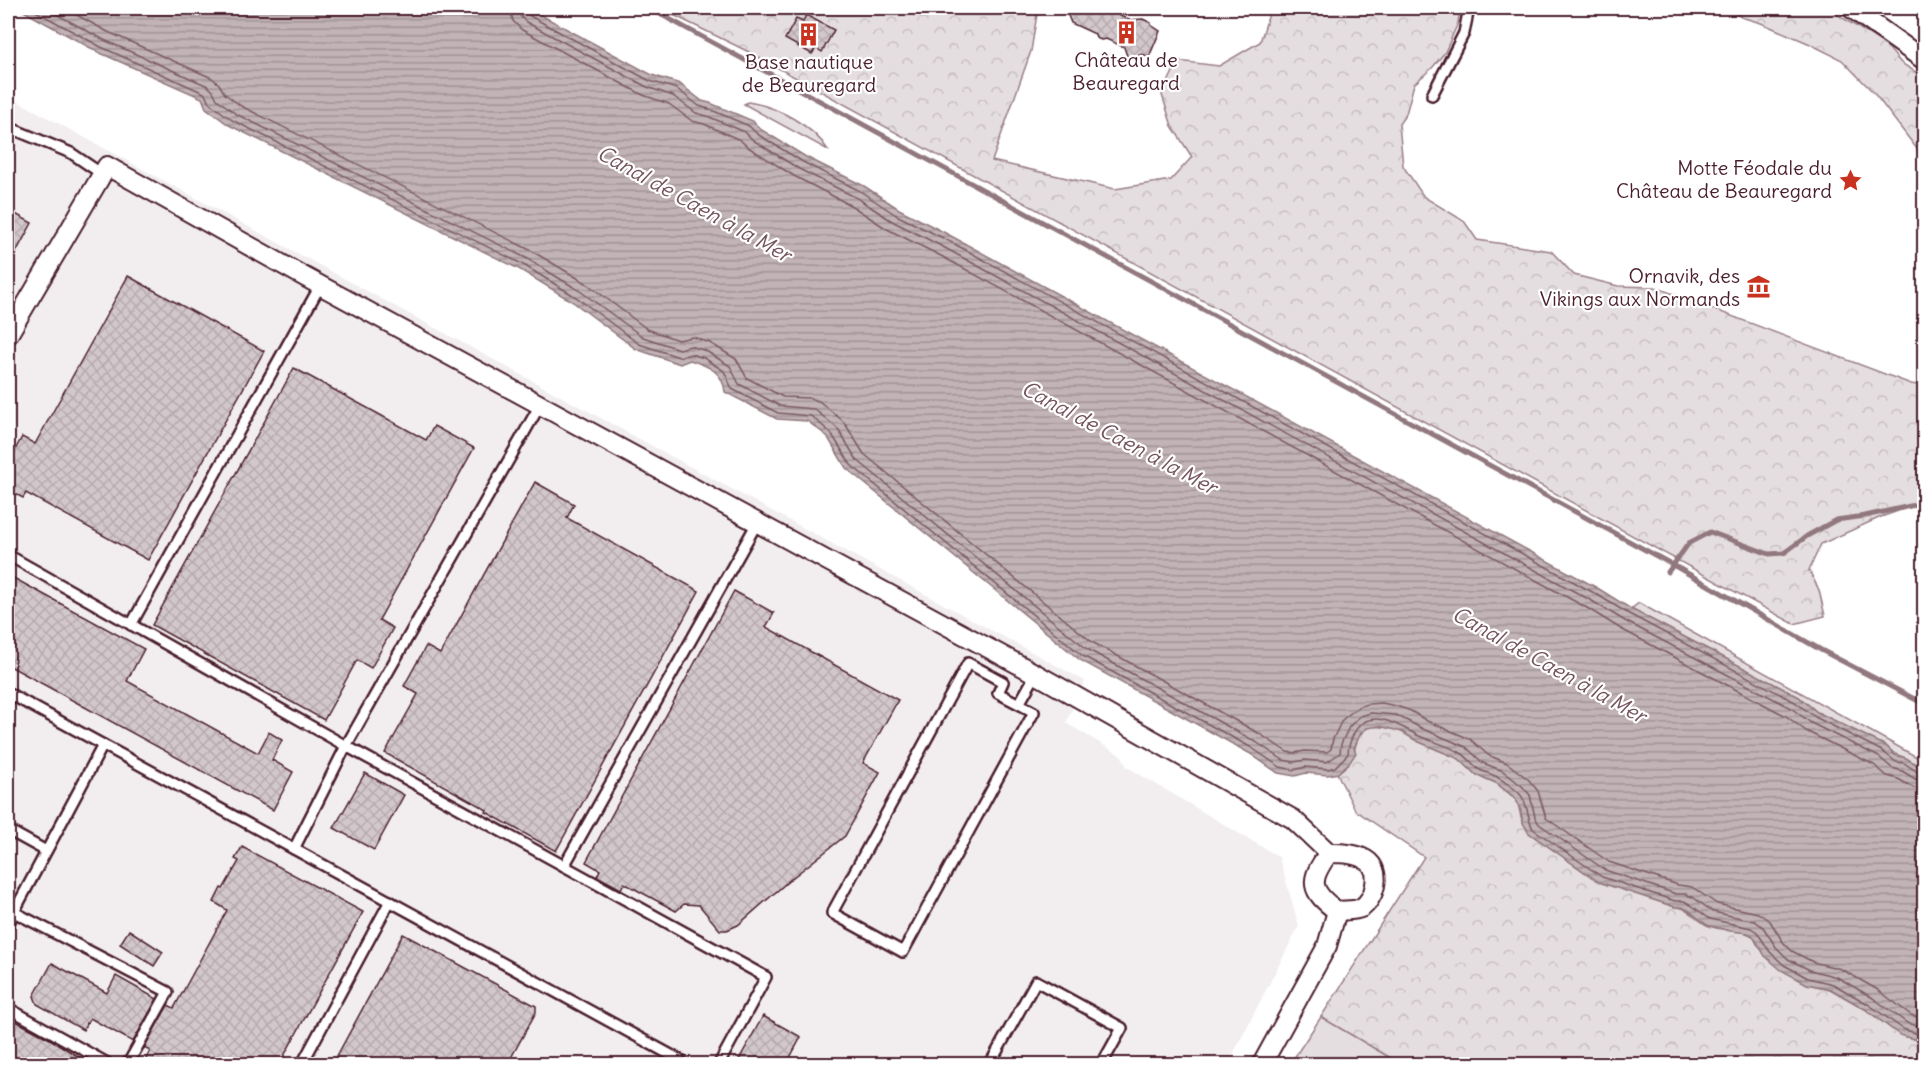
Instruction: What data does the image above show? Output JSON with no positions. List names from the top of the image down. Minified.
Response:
{"water":["Canal de Caen à la Mer"],"places":{"building":["Château de Beauregard","Base nautique de Beauregard"],"place":["Motte Féodale du Château de Beauregard"],"museum":["Ornavik, des Vikings aux Normands"]}}
